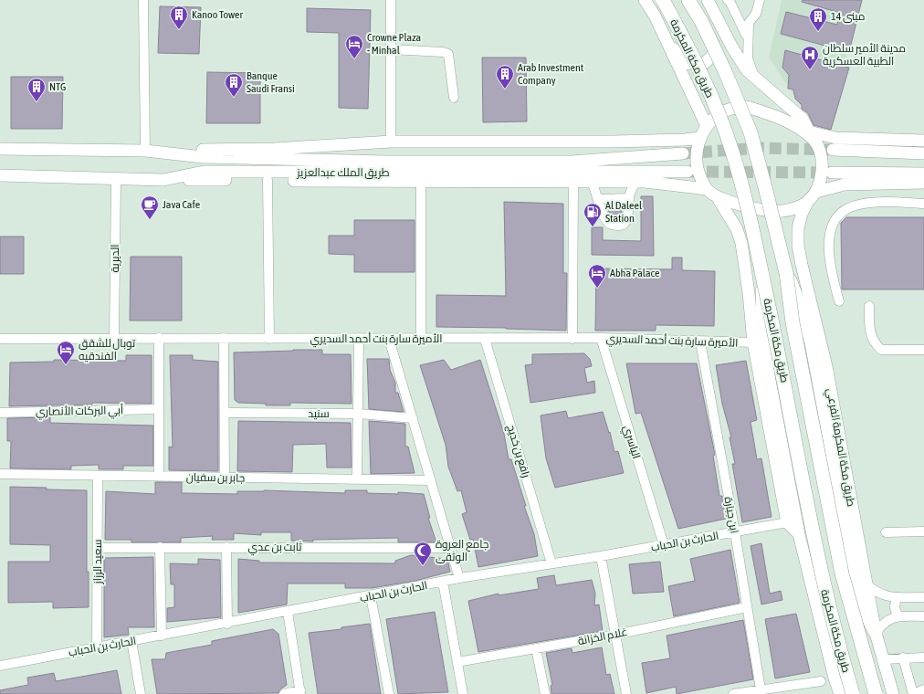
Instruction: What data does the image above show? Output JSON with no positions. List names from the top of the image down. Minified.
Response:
{"streets":{"highway":["طريق مكة المكرمة"],"main road":["طريق الملك عبدالعزيز","طريق مكة المكرمة الفرعي"],"street":["الديرية","الأميرة سارة بنت أحمد السديري","أبي البركات الأنصاري","سنيد","الياسري","رافع بن خديج","جابر بن سفيان","ابن جبارة","الحارث بن الحباب","ثابت بن عدي","سعيد الرزاز","غلام الخزانة"]},"crossings":[["طريق الملك عبدالعزيز","الديرية"],["الديرية","الأميرة سارة بنت أحمد السديري"],["الأميرة سارة بنت أحمد السديري","الياسري"],["الأميرة سارة بنت أحمد السديري","رافع بن خديج"],["الأميرة سارة بنت أحمد السديري","ابن جبارة"],["الياسري","الحارث بن الحباب"],["رافع بن خديج","الحارث بن الحباب"],["جابر بن سفيان","سعيد الرزاز"],["ابن جبارة","الحارث بن الحباب"],["ابن جبارة","غلام الخزانة"],["الحارث بن الحباب","سعيد الرزاز"],["ثابت بن عدي","سعيد الرزاز"]],"places":{"building":["Kanoo Tower","مبنى 14","Arab Investment Company","Banque Saudi Fransi","NTG"],"hotel":["Crowne Plaza - Minhal","Abha Palace","توبال للشقق الفندقيه"],"hospital":["مدينة الأمير سلطان الطبية العسكرية"],"cafe":["Java Cafe"],"fuel station":["Al Daleel Station"],"mosque":["جامع العروة الوثقى"]}}
